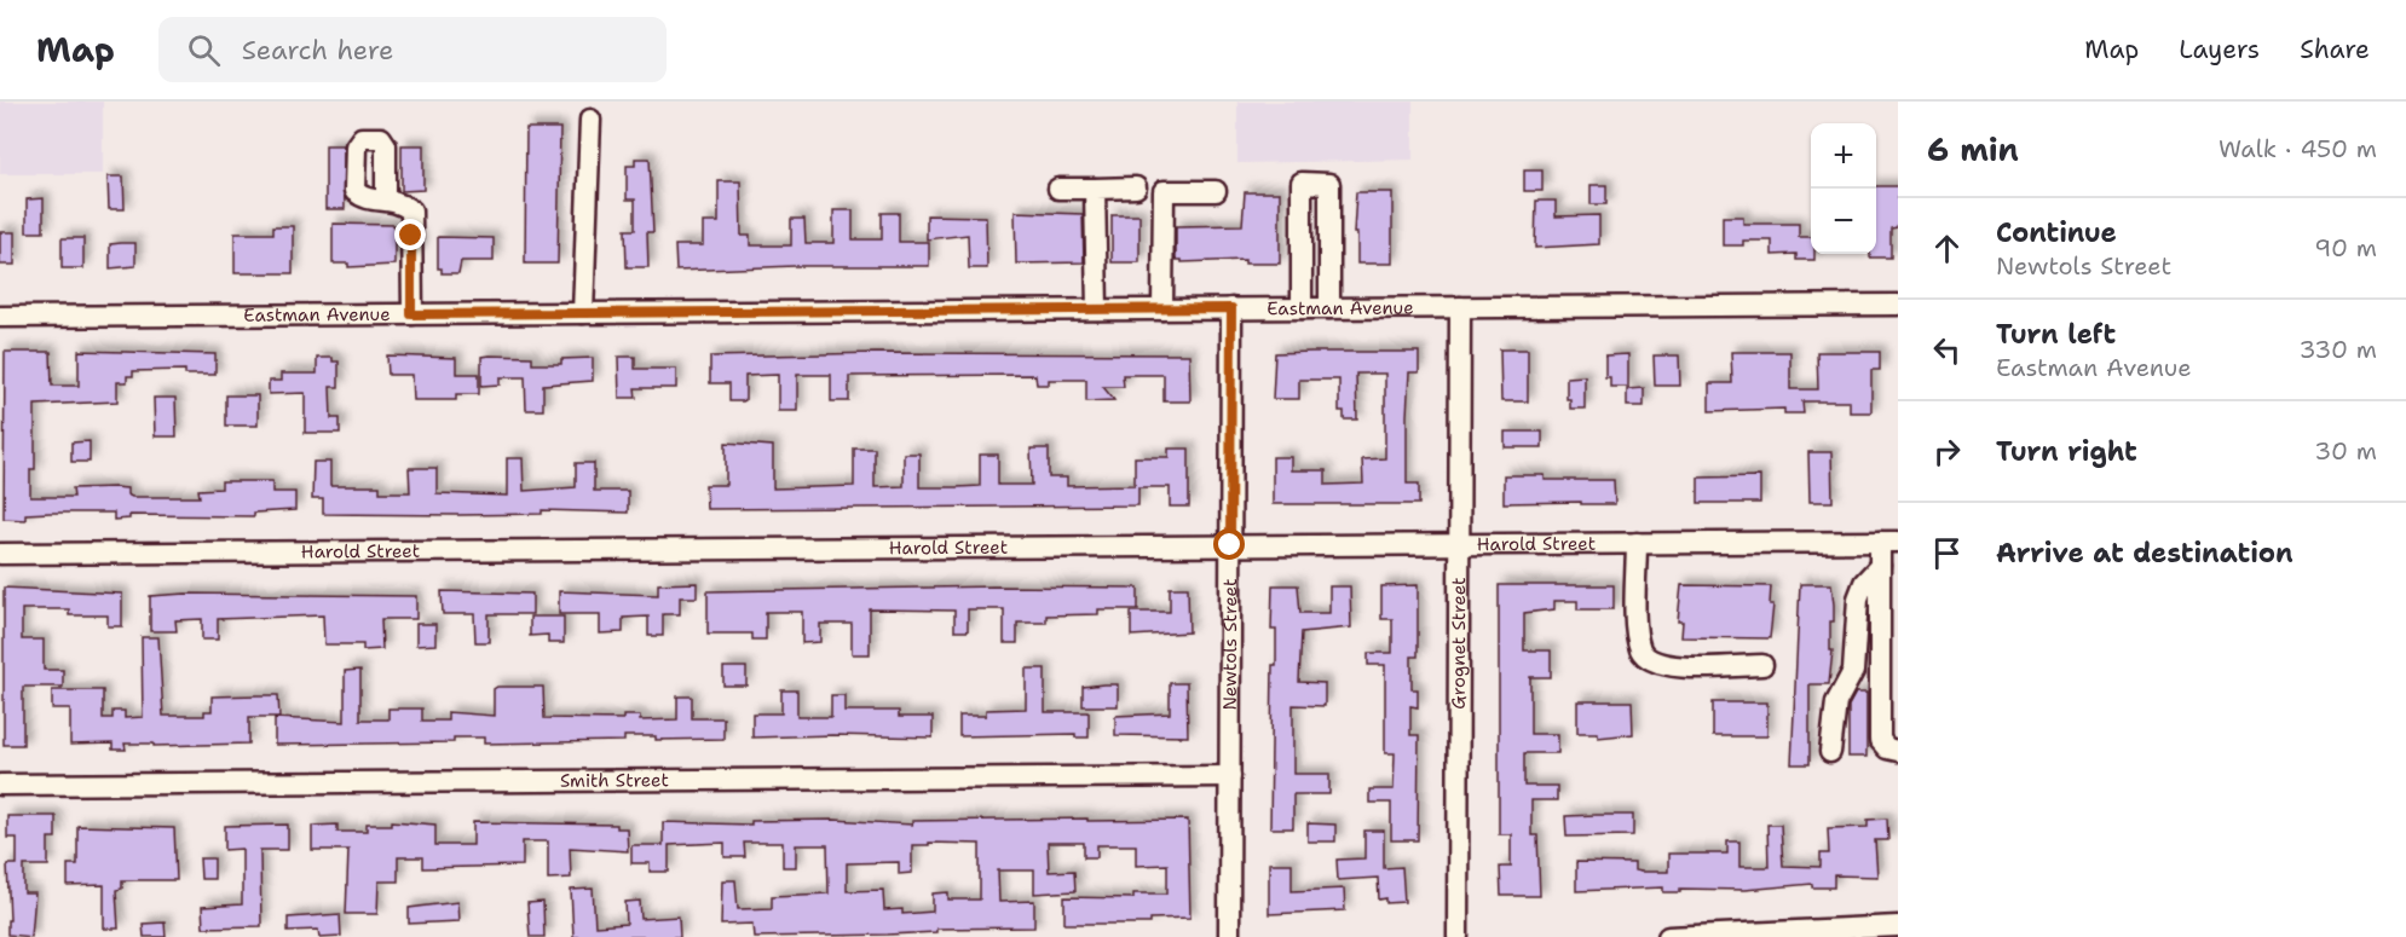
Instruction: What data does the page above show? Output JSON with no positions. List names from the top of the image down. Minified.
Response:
{"streets":{"street":["Eastman Avenue","Harold Street","Newtols Street","Grognet Street","Smith Street"]},"crossings":[["Eastman Avenue","Newtols Street"],["Eastman Avenue","Grognet Street"],["Harold Street","Newtols Street"],["Harold Street","Grognet Street"],["Newtols Street","Smith Street"]],"page":{"header":"Map","search":"Search here","nav":["Map","Layers","Share"],"heading":["6 min","Walk · 450 m"],"map_buttons":["+","−"],"list":[["Continue","Newtols Street","90 m"],["Turn left","Eastman Avenue","330 m"],["Turn right","30 m"],"Arrive at destination"]}}
